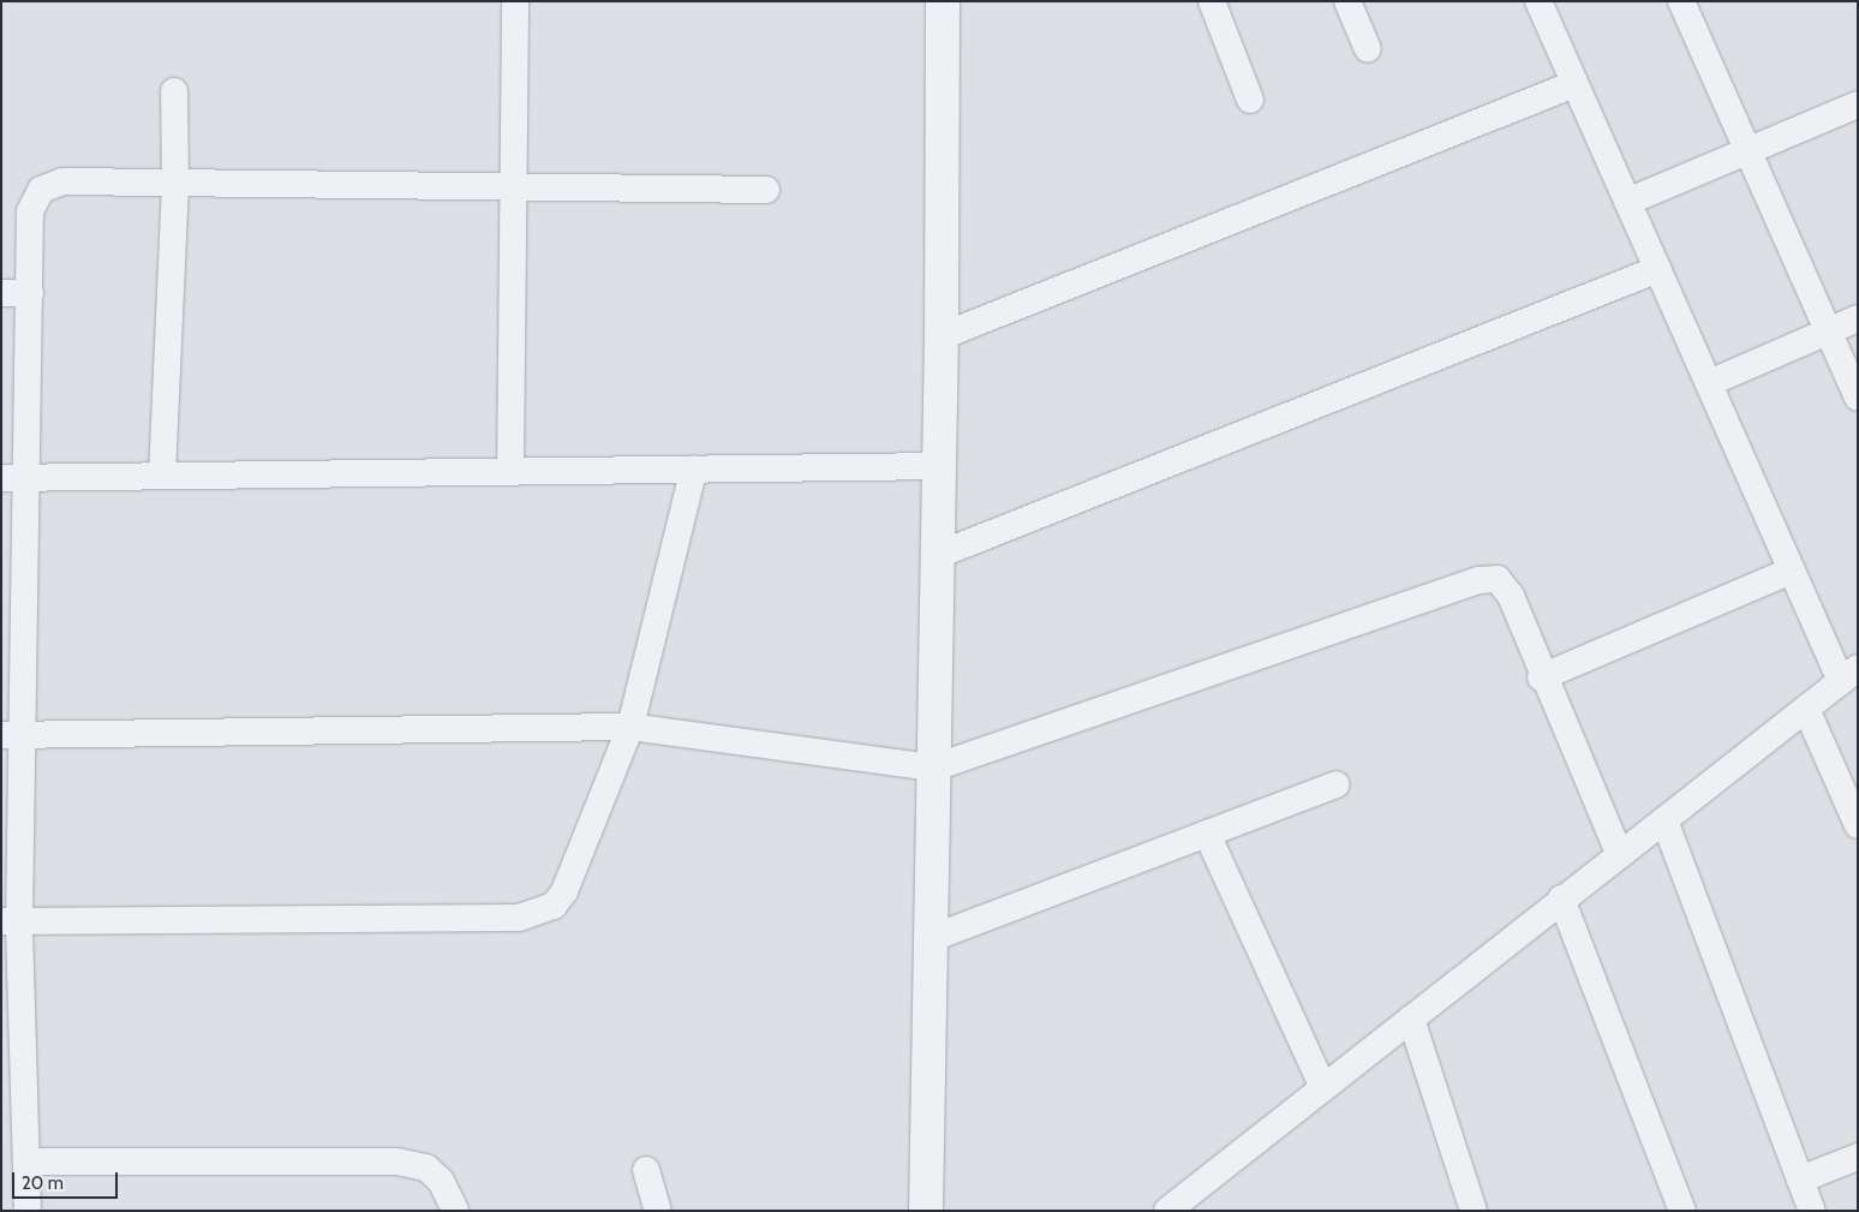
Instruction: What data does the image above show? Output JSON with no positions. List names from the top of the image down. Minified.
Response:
{"scale_bar":"20 m"}
